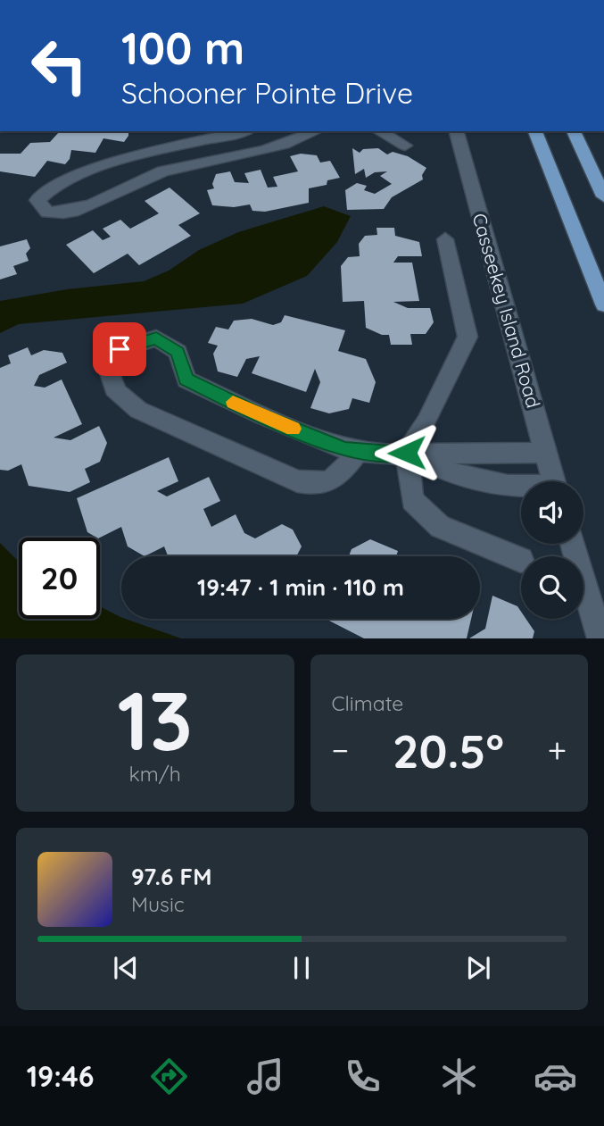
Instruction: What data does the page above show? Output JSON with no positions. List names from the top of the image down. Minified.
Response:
{"streets":{"street":["Casseekey Island Road"]},"page":{"turn":["100 m","Schooner Pointe Drive"],"limit":"20","trip":"19:47 · 1 min · 110 m","tile":[["13","km/h"],"Climate"],"heat":["−","20.5°","+"],"song":["97.6 FM","Music"],"tabs":"19:46"}}
